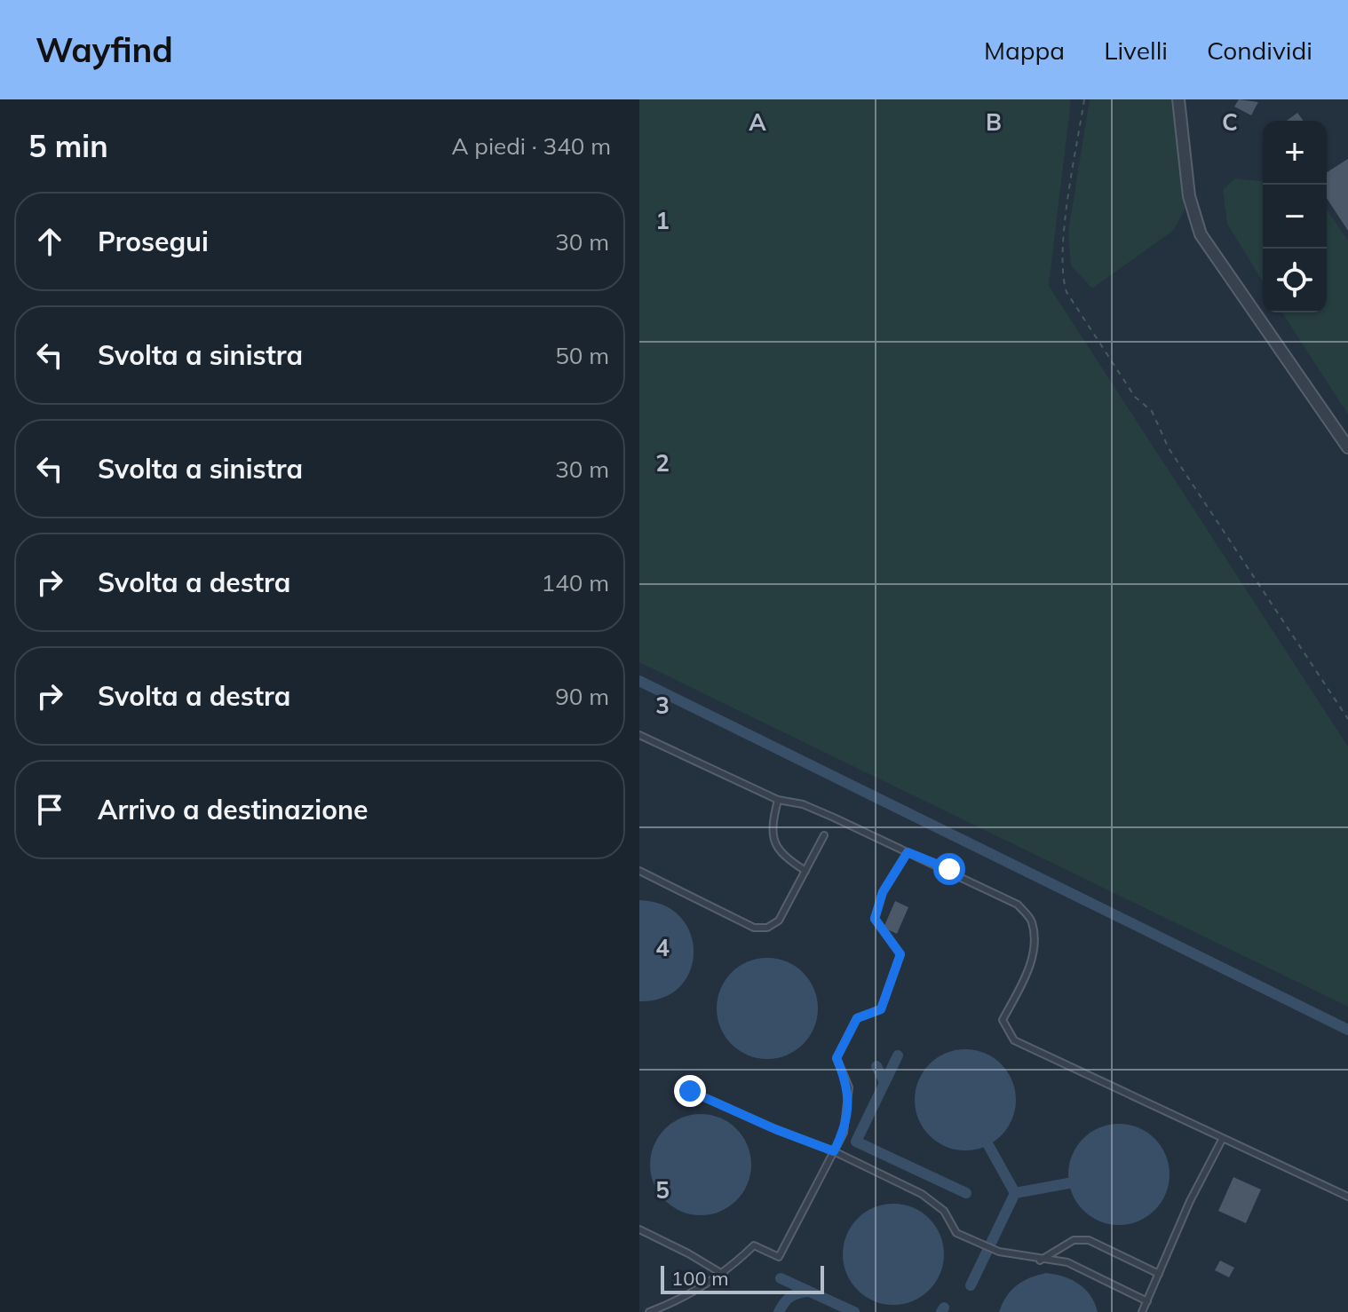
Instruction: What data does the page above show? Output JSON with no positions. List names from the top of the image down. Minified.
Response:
{"scale_bar":"100 m","page":{"header":"Wayfind","nav":["Mappa","Livelli","Condividi"],"heading":["5 min","A piedi · 340 m"],"map_buttons":["+","−"],"list":[["Prosegui","30 m"],["Svolta a sinistra","50 m"],["Svolta a sinistra","30 m"],["Svolta a destra","140 m"],["Svolta a destra","90 m"],"Arrivo a destinazione"],"scale":"100 m"},"grid":{"columns":["A","B","C"],"rows":["1","2","3","4","5"]}}
